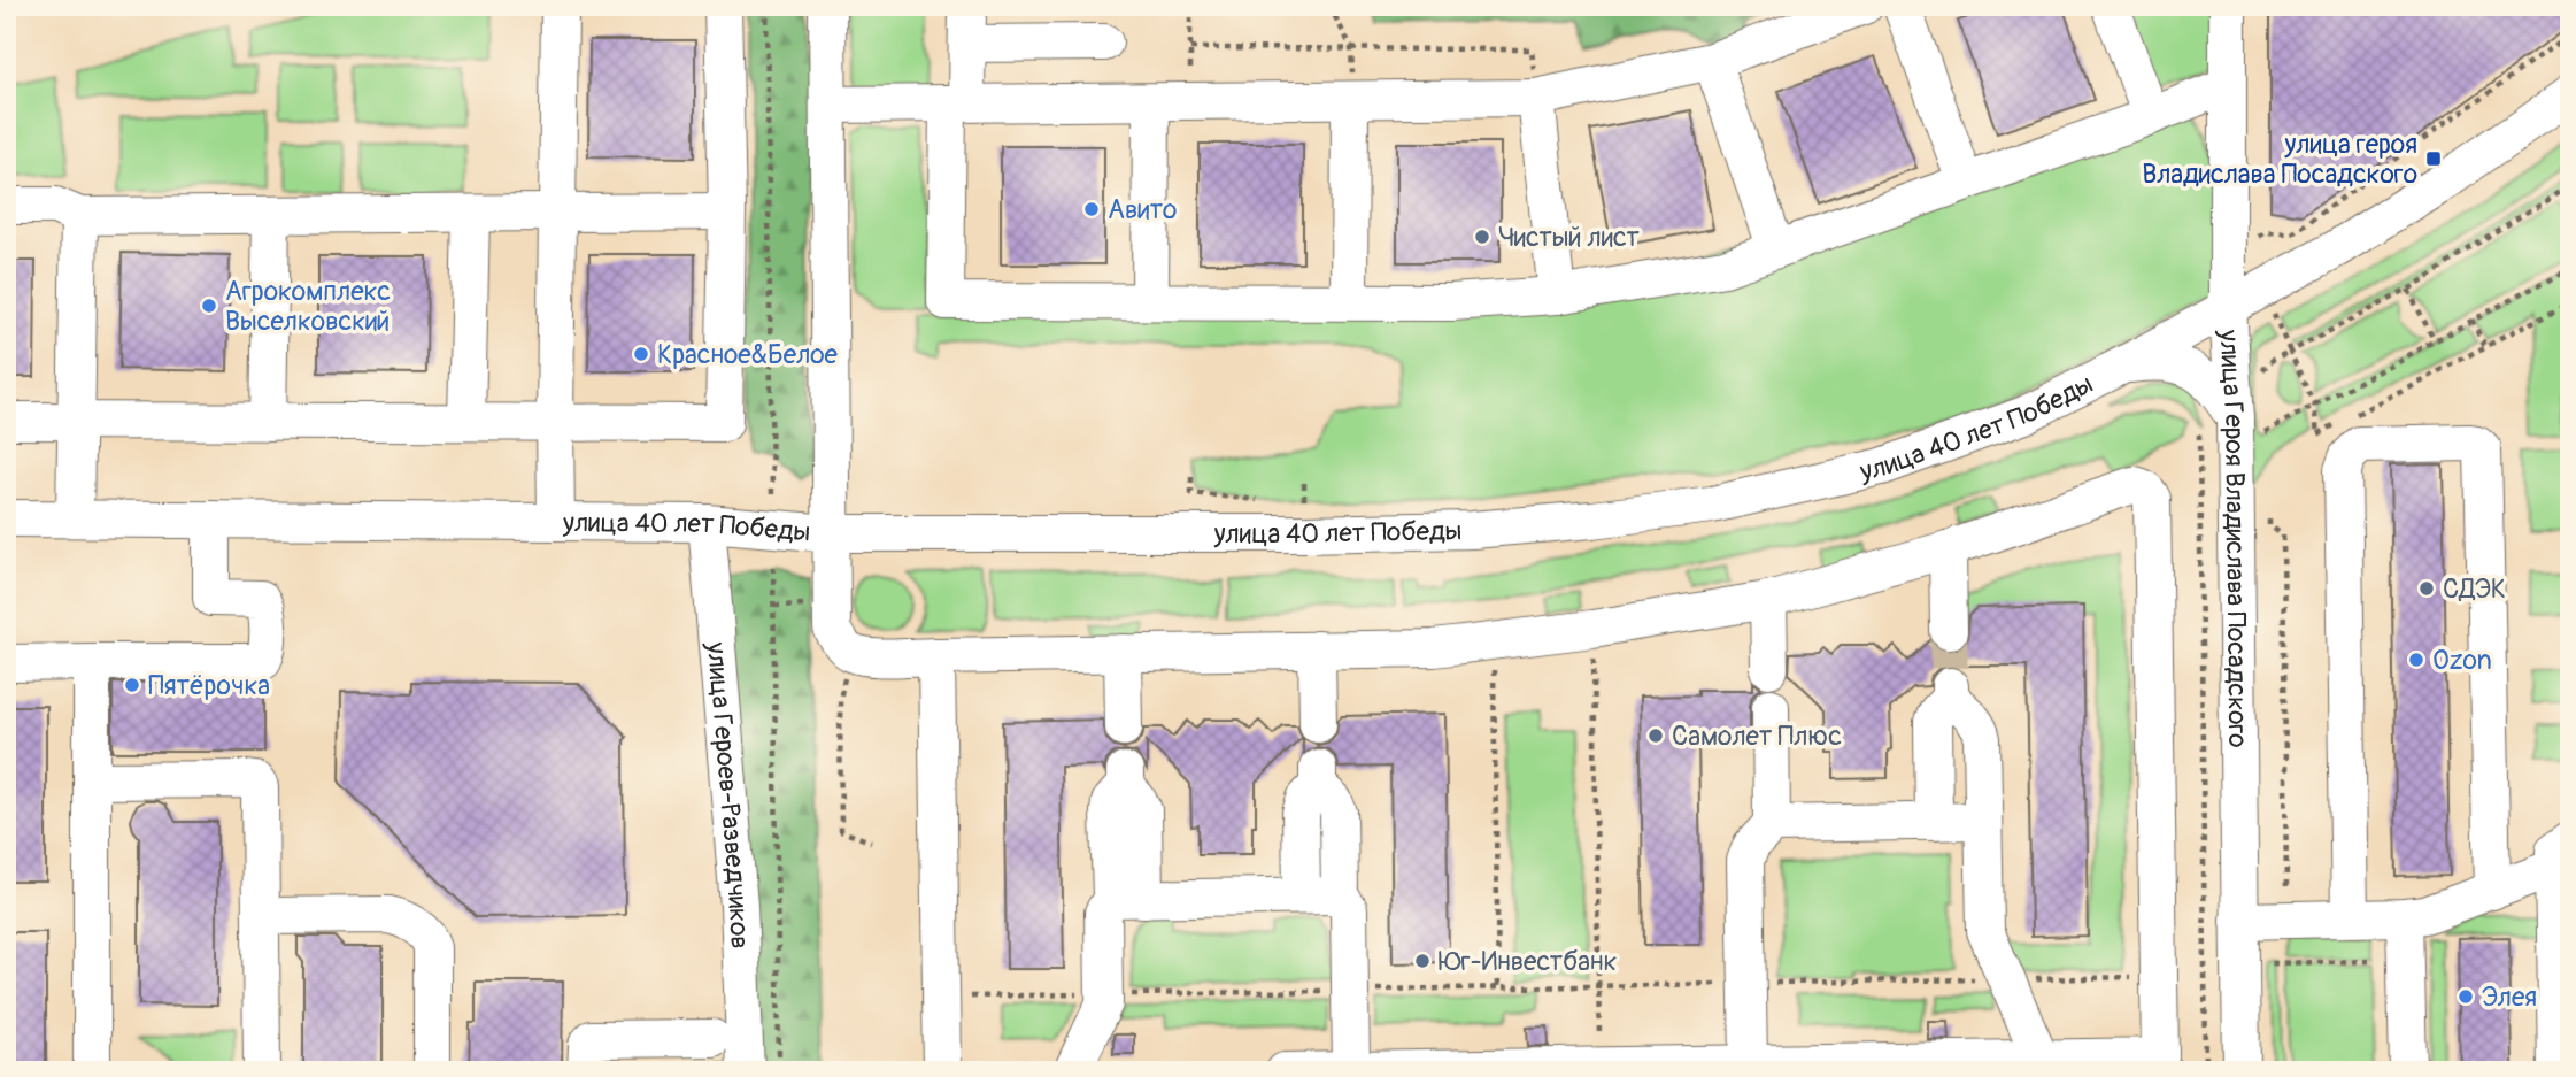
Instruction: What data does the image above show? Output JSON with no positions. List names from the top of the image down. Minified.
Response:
{"streets":{"street":["улица 40 лет Победы","улица Героя Владислава Посадского","улица Героев-Разведчиков"]},"crossings":[["улица 40 лет Победы","улица Героя Владислава Посадского"],["улица 40 лет Победы","улица Героев-Разведчиков"]],"places":{"transit":["улица героя Владислава Посадского"],"other":["Авито","Чистый лист","Агрокомплекс Выселковский","Красное&Белое","СДЭК","Ozon","Пятёрочка","Самолет Плюс","Юг-Инвестбанк","Элея"]}}
